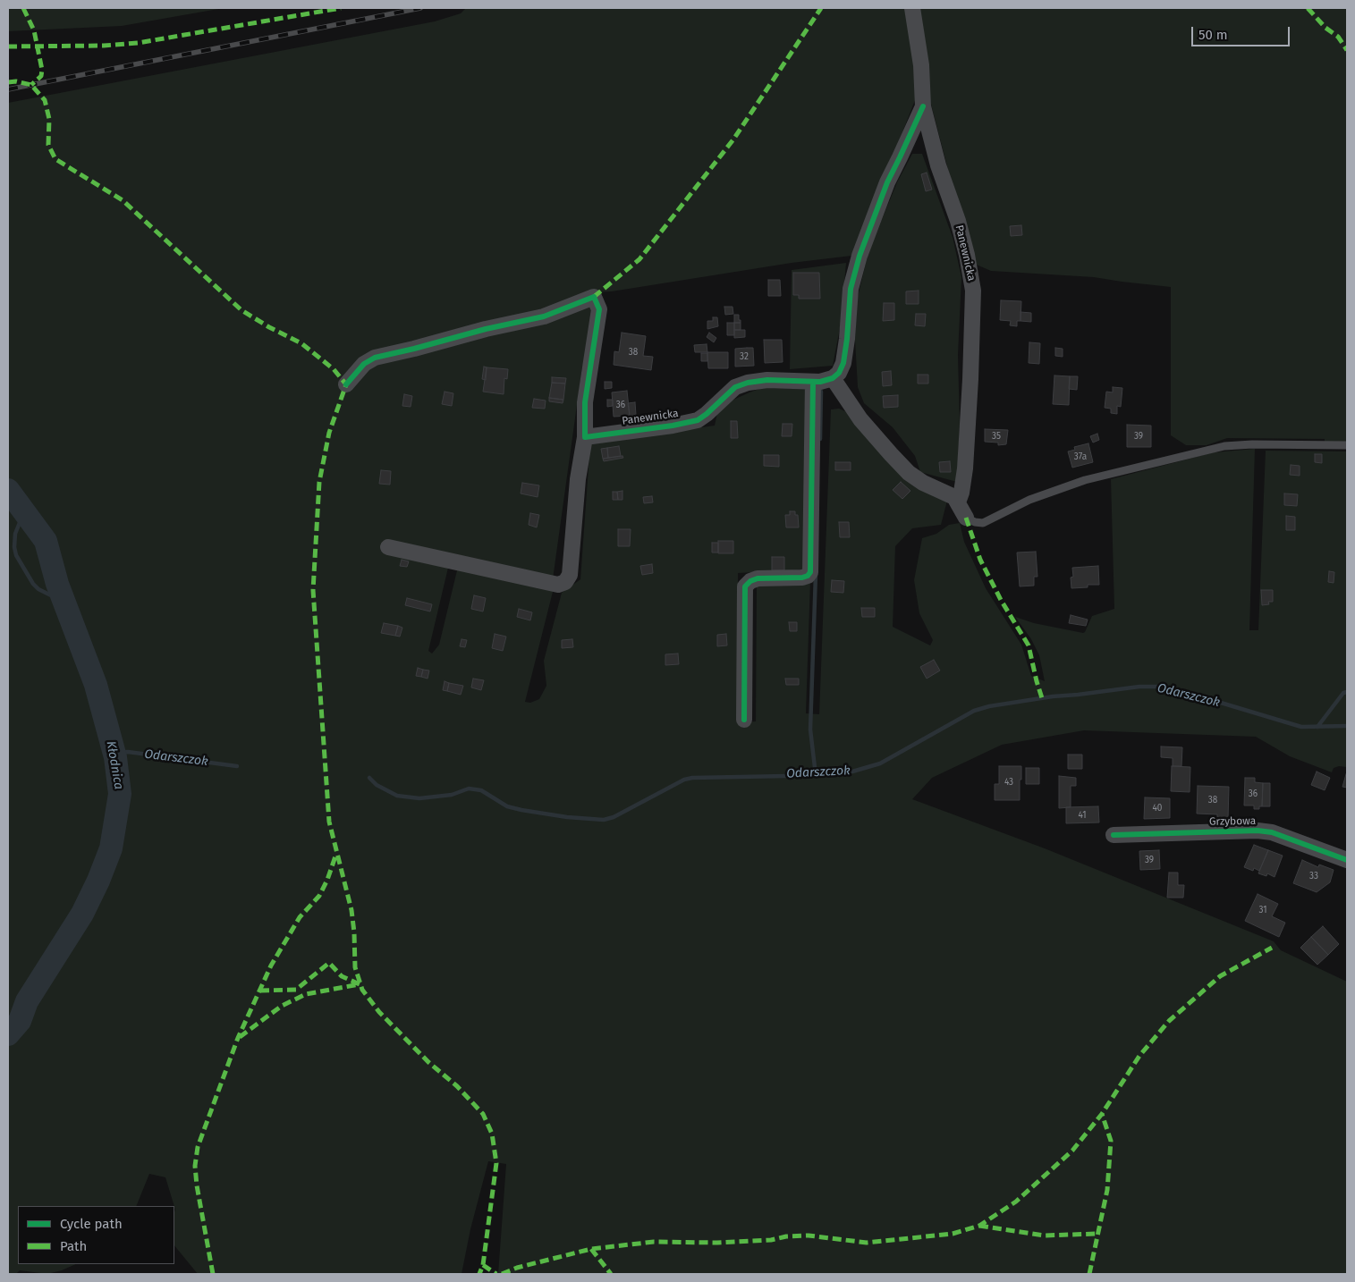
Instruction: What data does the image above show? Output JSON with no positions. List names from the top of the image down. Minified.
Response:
{"streets":{"street":["Panewnicka","Grzybowa"]},"water":["Odarszczok","Kłodnica"],"house_numbers":["38","32","36","35","39","37a","43","36","38","40","41","39","33","31"],"legend":["Cycle path","Path"],"scale_bar":"50 m"}
